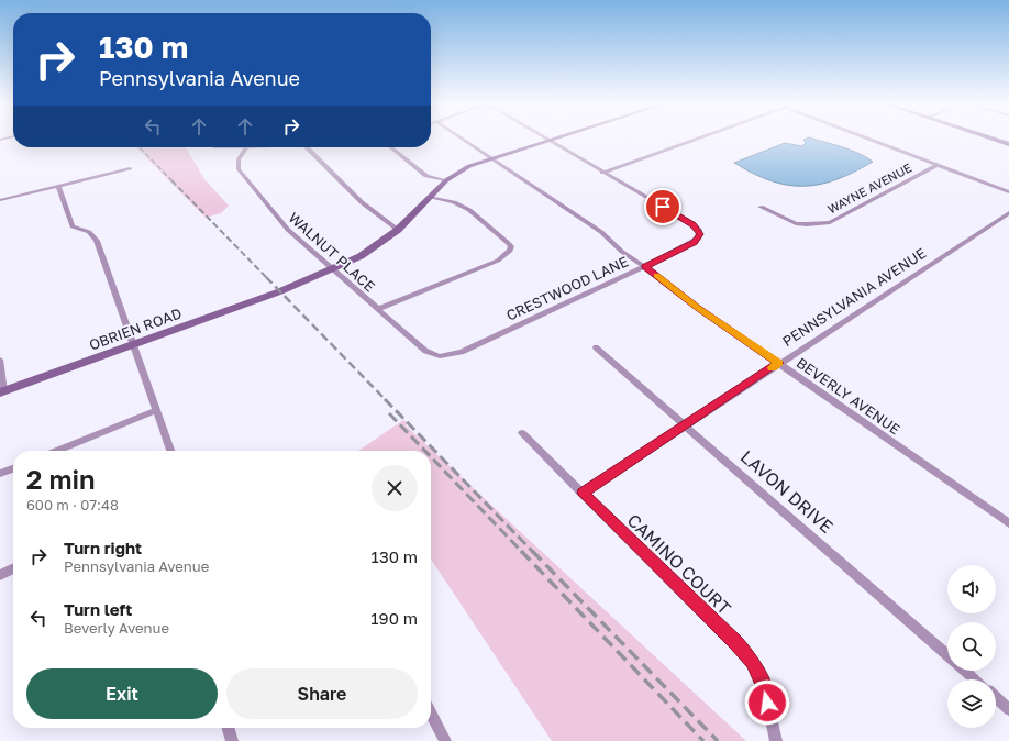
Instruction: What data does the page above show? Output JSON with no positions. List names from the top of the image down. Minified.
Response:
{"streets":{"street":["WAYNE AVENUE","WALNUT PLACE","CRESTWOOD LANE","PENNSYLVANIA AVENUE","OBRIEN ROAD","BEVERLY AVENUE","LAVON DRIVE","CAMINO COURT"]},"crossings":[["WALNUT PLACE","CRESTWOOD LANE"],["WALNUT PLACE","OBRIEN ROAD"],["CRESTWOOD LANE","BEVERLY AVENUE"],["PENNSYLVANIA AVENUE","BEVERLY AVENUE"],["PENNSYLVANIA AVENUE","LAVON DRIVE"],["PENNSYLVANIA AVENUE","CAMINO COURT"],["OBRIEN ROAD","BEVERLY AVENUE"]],"page":{"turn":["130 m","Pennsylvania Avenue"],"heading":["2 min","600 m · 07:48"],"list":[{"name":"Turn right","note":"Pennsylvania Avenue","value":"130 m"},{"name":"Turn left","note":"Beverly Avenue","value":"190 m"}],"buttons":["Exit","Share"]}}
